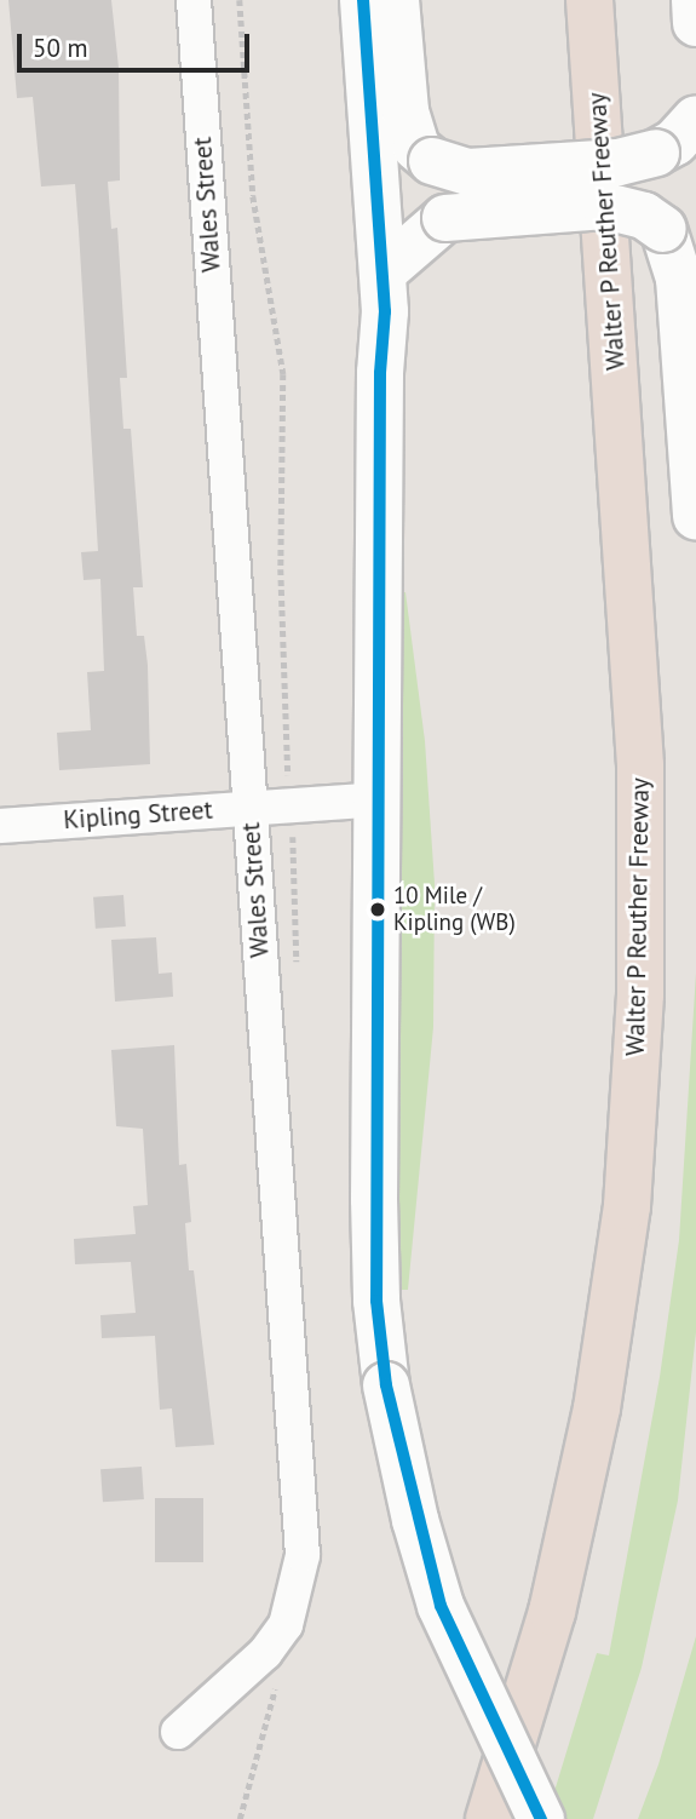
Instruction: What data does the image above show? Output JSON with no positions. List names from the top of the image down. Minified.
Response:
{"streets":{"highway":["Walter P Reuther Freeway"],"street":["Wales Street","Kipling Street"]},"crossings":[["Wales Street","Kipling Street"]],"places":["10 Mile / Kipling (WB)"],"scale_bar":"50 m"}
